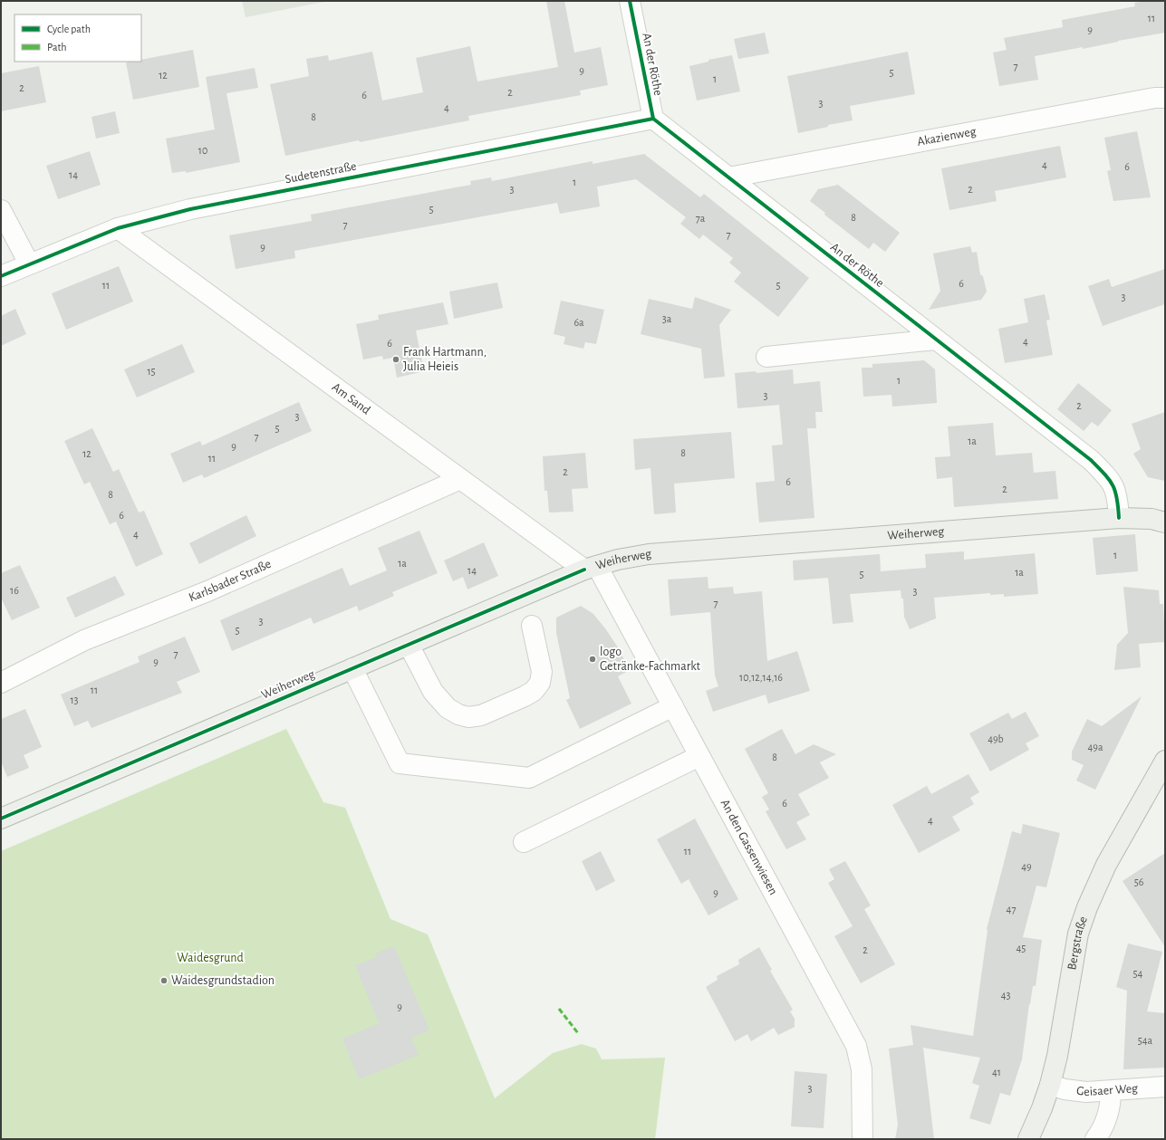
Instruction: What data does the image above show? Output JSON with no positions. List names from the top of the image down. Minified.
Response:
{"streets":{"main road":["Weiherweg","Bergstraße"],"street":["An der Röthe","Akazienweg","Sudetenstraße","Am Sand","Karlsbader Straße","An den Gassenwiesen","Geisaer Weg"]},"crossings":[["An der Röthe","Akazienweg"],["An der Röthe","Sudetenstraße"],["An der Röthe","Weiherweg"],["Sudetenstraße","Am Sand"],["Am Sand","Weiherweg"],["Am Sand","Karlsbader Straße"],["Am Sand","An den Gassenwiesen"],["Weiherweg","An den Gassenwiesen"],["Bergstraße","Geisaer Weg"]],"parks":["Waidesgrund"],"places":["Frank Hartmann, Julia Heieis","logo Getränke-Fachmarkt","Waidesgrundstadion"],"house_numbers":["11","9","7","9","5","12","1","2","2","6","3","4","8","10","4","6","14","1","3","2","5","8","7a","7","7","9","6","11","5","3","3a","6a","4","6","15","1","3","2","3","5","7","1a","9","8","12","11","2","6","2","8","6","4","1","1a","14","1a","5","16","3","7","3","5","7","9","10,12,14,16","11","13","49b","49a","8","6","4","11","49","56","9","47","45","2","54","43","9","54a","41","3"],"legend":["Cycle path","Path"]}
